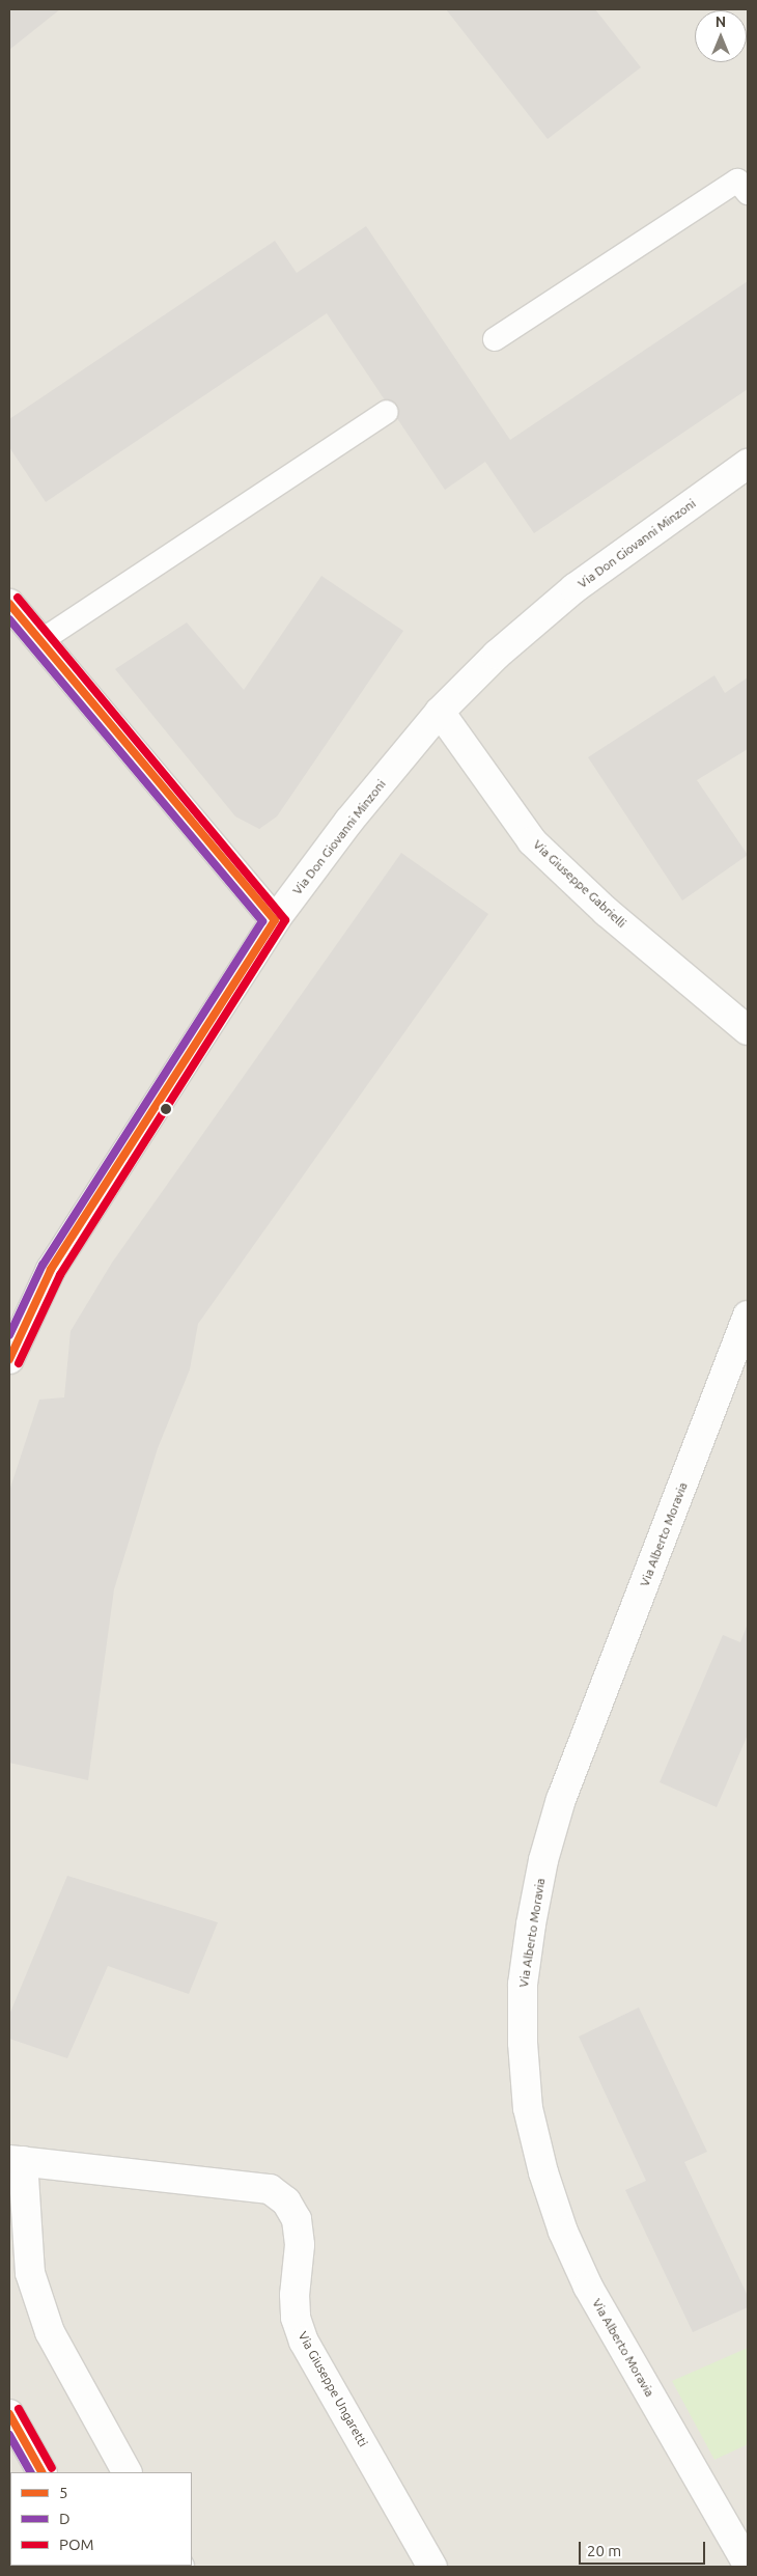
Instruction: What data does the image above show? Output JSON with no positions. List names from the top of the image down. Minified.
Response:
{"streets":{"street":["Via Don Giovanni Minzoni","Via Giuseppe Gabrielli","Via Alberto Moravia","Via Giuseppe Ungaretti"]},"crossings":[["Via Don Giovanni Minzoni","Via Giuseppe Gabrielli"]],"lines":["transit line POM","transit line 5","transit line D"],"legend":["5","D","POM"],"scale_bar":"20 m","north":"top"}
